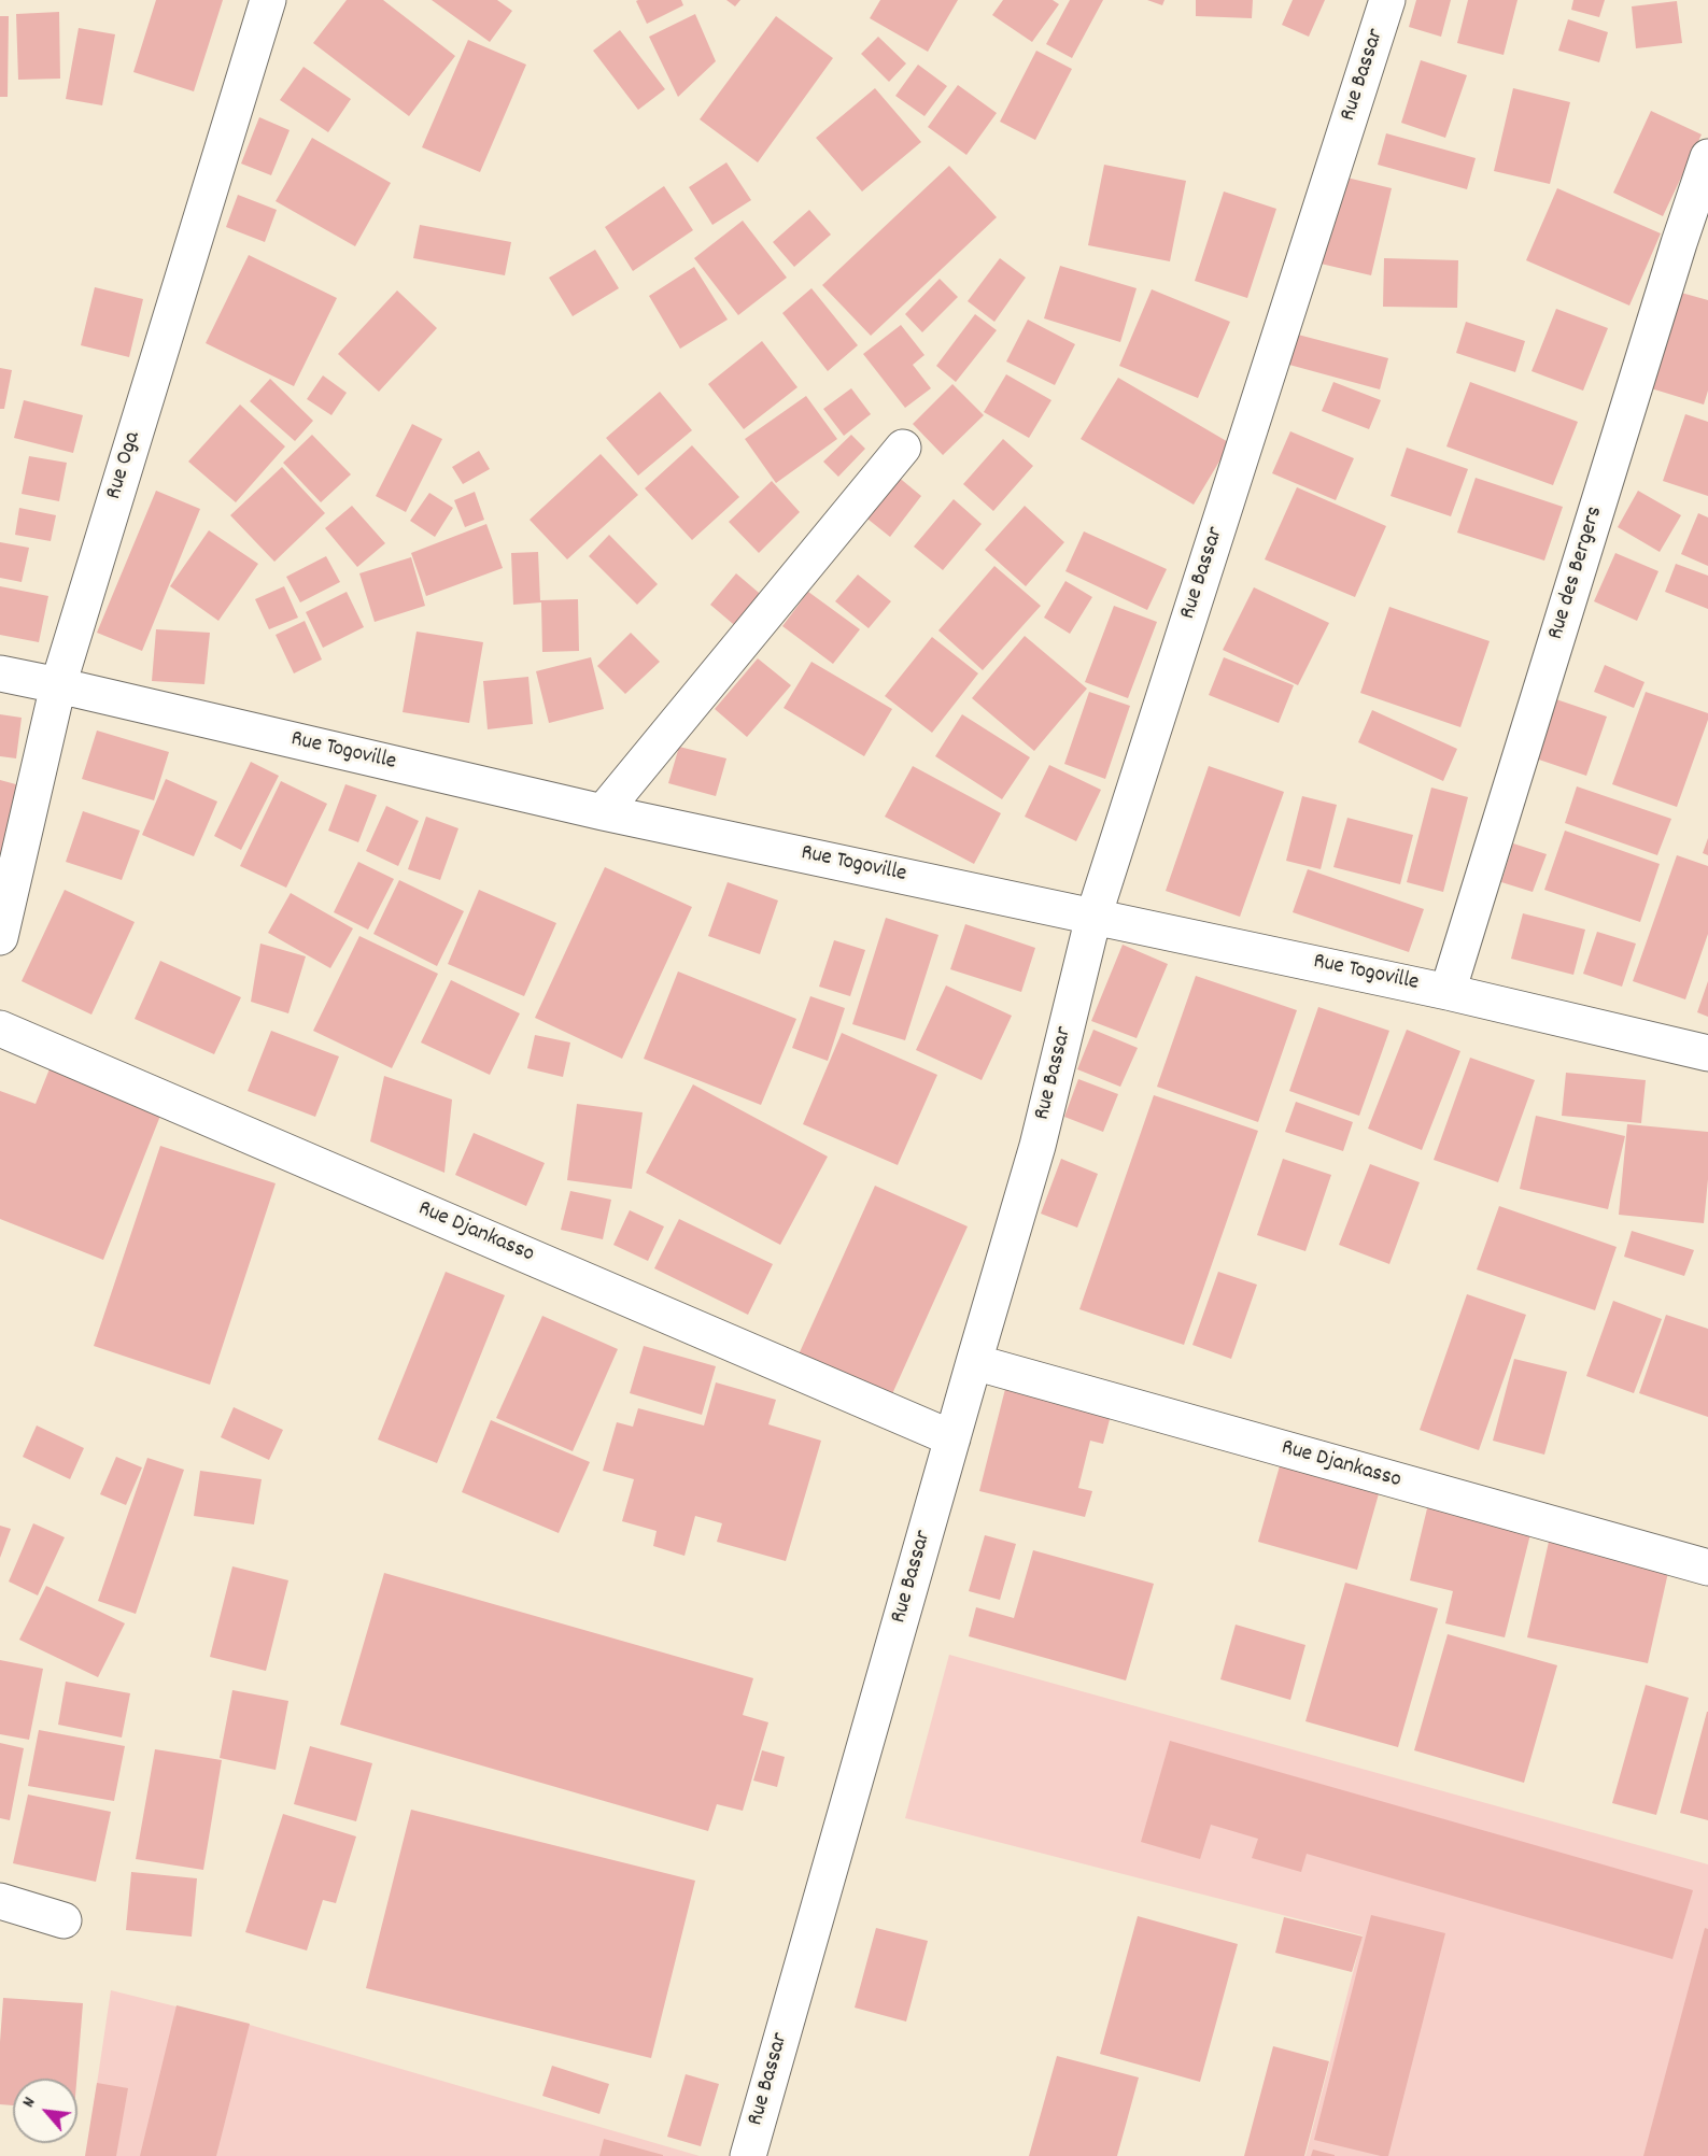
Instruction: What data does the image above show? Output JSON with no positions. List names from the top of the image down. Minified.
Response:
{"streets":{"street":["Rue Bassar","Rue Oga","Rue des Bergers","Rue Togoville","Rue Djankasso"]},"crossings":[["Rue Bassar","Rue Togoville"],["Rue Bassar","Rue Djankasso"],["Rue Oga","Rue Togoville"],["Rue des Bergers","Rue Togoville"]],"north":"top left"}
